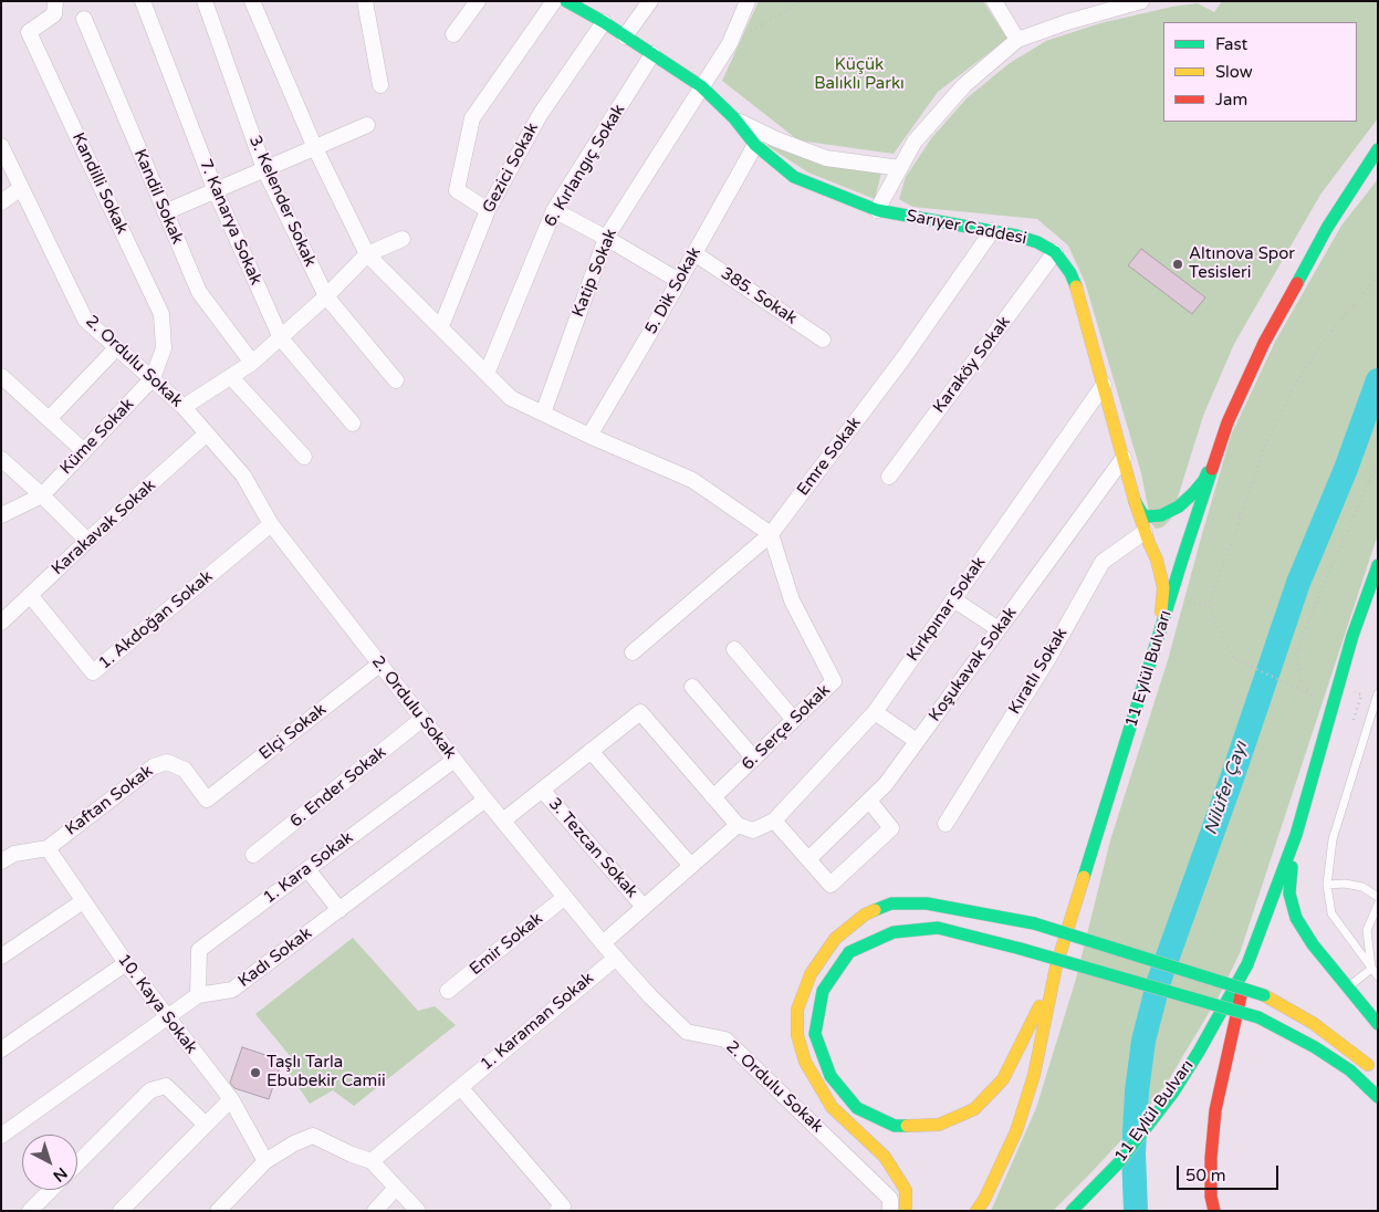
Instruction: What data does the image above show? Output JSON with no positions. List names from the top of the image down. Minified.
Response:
{"streets":{"main road":["Sarıyer Caddesi","11 Eylül Bulvarı"],"street":["6. Kırlangıç Sokak","Gezici Sokak","Kandilli Sokak","Kandil Sokak","3. Kelender Sokak","7. Kanarya Sokak","Katip Sokak","5. Dik Sokak","385. Sokak","2. Ordulu Sokak","Karaköy Sokak","Küme Sokak","Emre Sokak","Karakavak Sokak","Kırkpınar Sokak","1. Akdoğan Sokak","Koşukavak Sokak","Kıratlı Sokak","6. Serçe Sokak","Elçi Sokak","6. Ender Sokak","Kaftan Sokak","3. Tezcan Sokak","1. Kara Sokak","Emir Sokak","Kadı Sokak","10. Kaya Sokak","1. Karaman Sokak"]},"crossings":[["6. Kırlangıç Sokak","Sarıyer Caddesi"],["Gezici Sokak","Sarıyer Caddesi"],["Kandilli Sokak","2. Ordulu Sokak"],["Kandilli Sokak","Küme Sokak"],["Sarıyer Caddesi","Katip Sokak"],["Sarıyer Caddesi","5. Dik Sokak"],["Sarıyer Caddesi","Karaköy Sokak"],["Sarıyer Caddesi","Emre Sokak"],["Sarıyer Caddesi","Kırkpınar Sokak"],["Sarıyer Caddesi","Koşukavak Sokak"],["Sarıyer Caddesi","11 Eylül Bulvarı"],["Sarıyer Caddesi","Kıratlı Sokak"],["5. Dik Sokak","385. Sokak"],["2. Ordulu Sokak","Küme Sokak"],["2. Ordulu Sokak","Karakavak Sokak"],["2. Ordulu Sokak","1. Akdoğan Sokak"],["2. Ordulu Sokak","Elçi Sokak"],["2. Ordulu Sokak","6. Ender Sokak"],["2. Ordulu Sokak","1. Kara Sokak"],["2. Ordulu Sokak","Emir Sokak"],["2. Ordulu Sokak","Kadı Sokak"],["2. Ordulu Sokak","1. Karaman Sokak"],["Emre Sokak","6. Serçe Sokak"],["Karakavak Sokak","1. Akdoğan Sokak"],["Elçi Sokak","Kaftan Sokak"],["Kaftan Sokak","10. Kaya Sokak"],["1. Kara Sokak","Kadı Sokak"],["Kadı Sokak","10. Kaya Sokak"]],"water":["Nilüfer Çayı"],"parks":["Küçük Balıklı Parkı"],"places":["Altınova Spor Tesisleri","Taşlı Tarla Ebubekir Camii"],"legend":["Fast","Slow","Jam"],"scale_bar":"50 m","north":"bottom right"}
